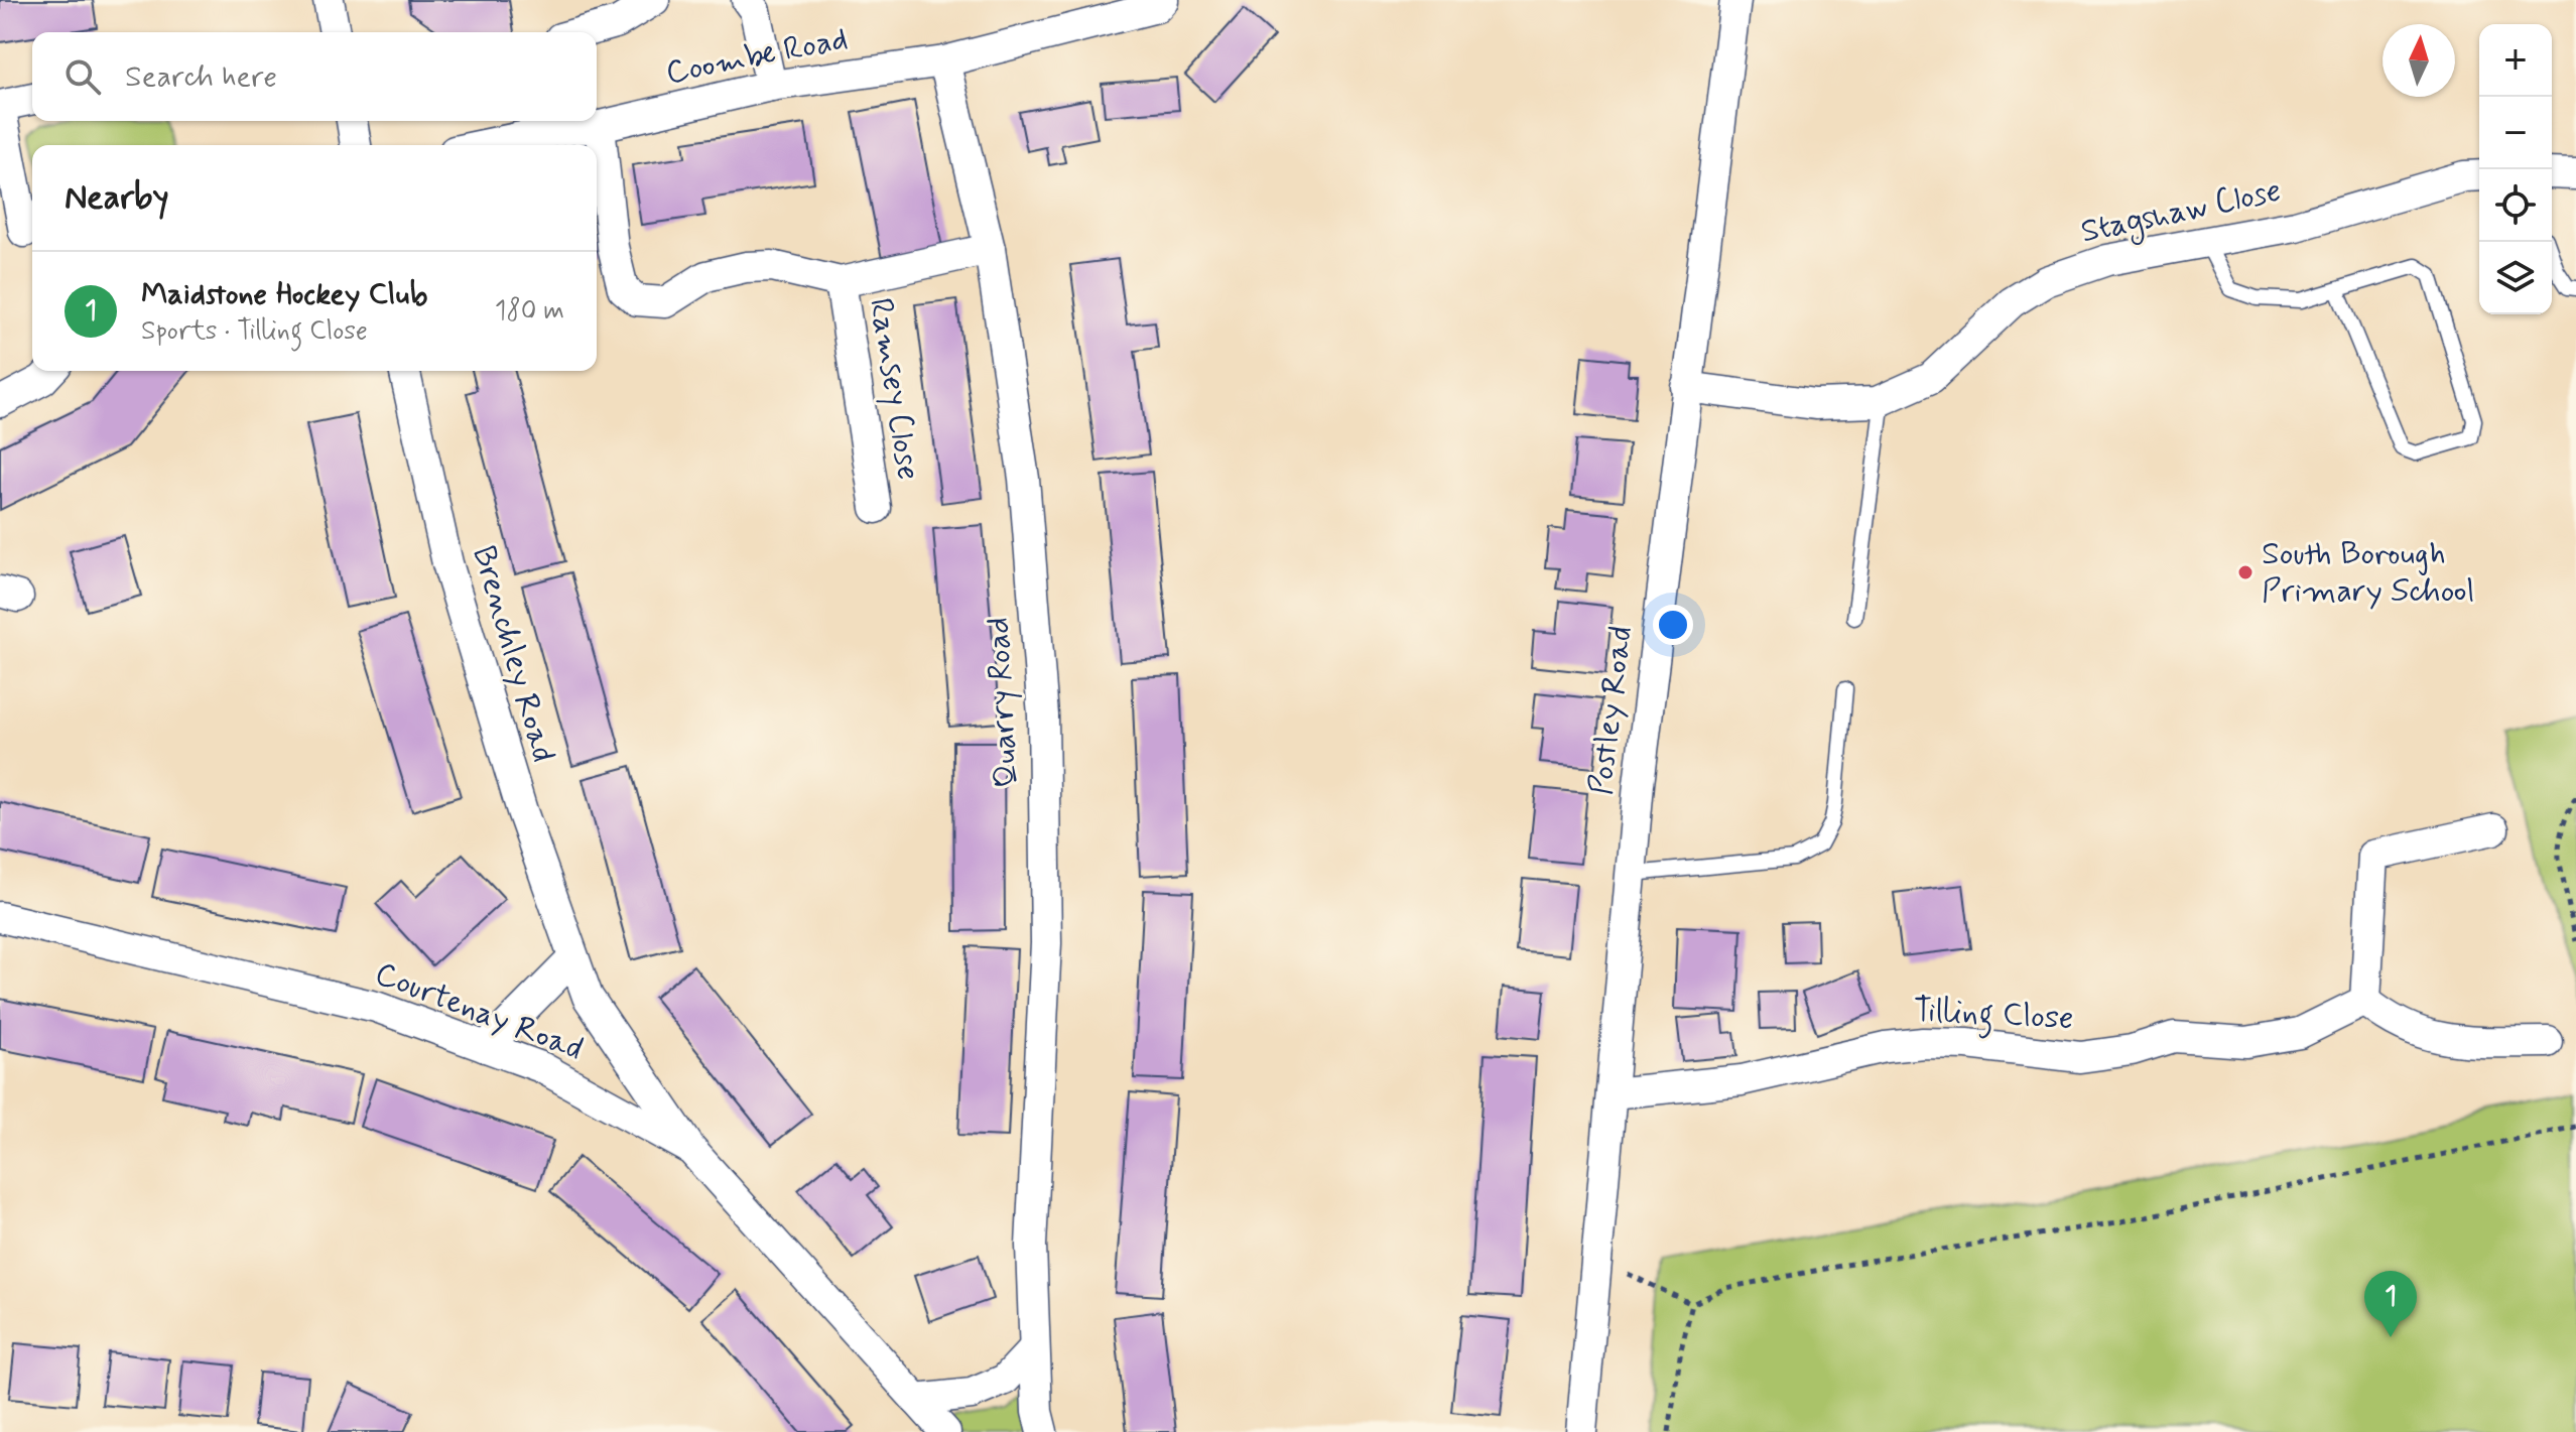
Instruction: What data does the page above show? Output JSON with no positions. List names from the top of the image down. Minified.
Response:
{"streets":{"street":["Coombe Road","Stagshaw Close","Ramsey Close","Brenchley Road","Quarry Road","Postley Road","Courtenay Road","Tilling Close"]},"crossings":[["Coombe Road","Quarry Road"],["Stagshaw Close","Postley Road"],["Brenchley Road","Courtenay Road"],["Postley Road","Tilling Close"]],"places":["South Borough Primary School"],"north":"top","page":{"map_buttons":["+","−"],"search":"Search here","heading":"Nearby","list":[{"mark":"1","name":"Maidstone Hockey Club","note":"Sports · Tilling Close","value":"180 m"}],"pins":"1"}}
